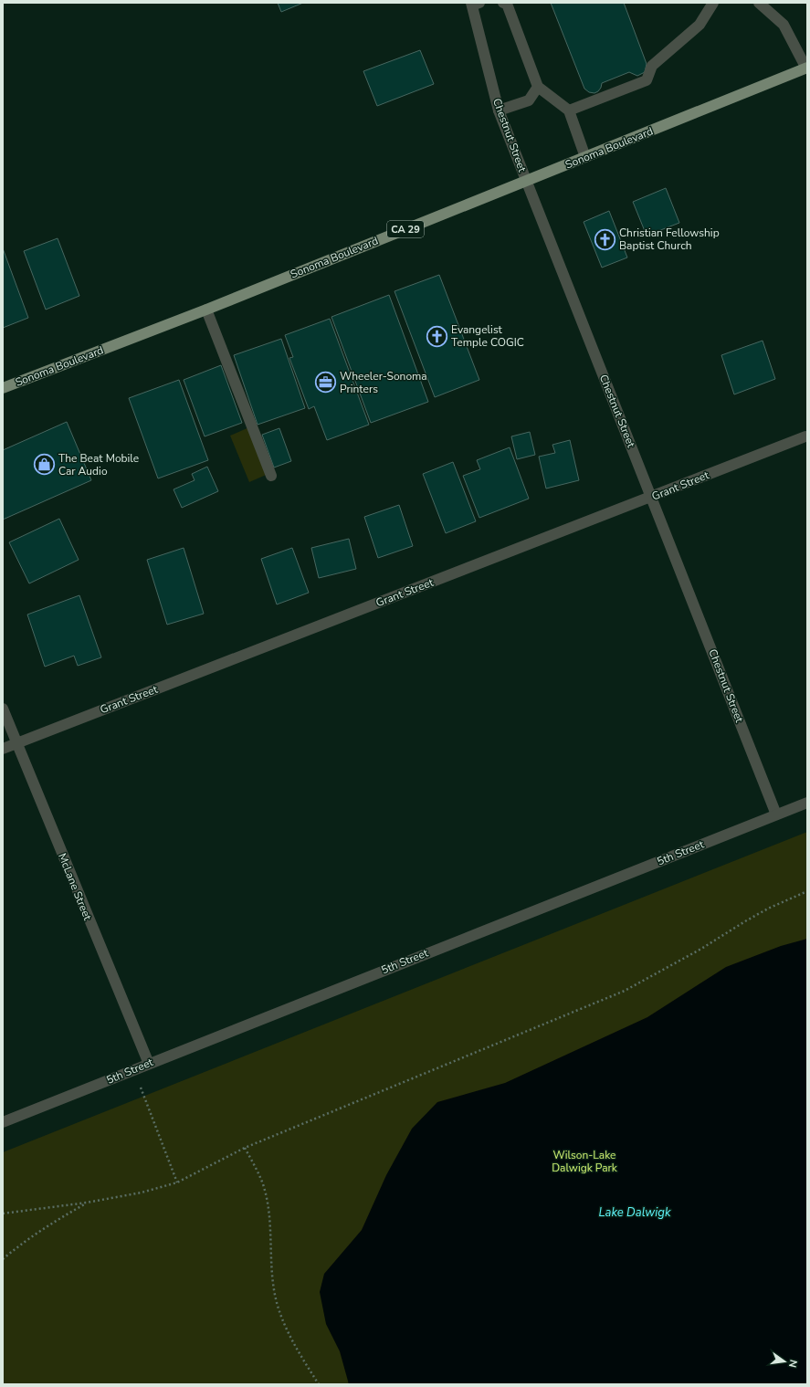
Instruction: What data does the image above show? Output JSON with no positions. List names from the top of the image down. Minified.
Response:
{"streets":{"main road":["Sonoma Boulevard","CA 29"],"street":["Chestnut Street","Grant Street","5th Street","McLane Street"]},"crossings":[["Chestnut Street","Sonoma Boulevard"],["Chestnut Street","Grant Street"],["Chestnut Street","5th Street"],["Grant Street","McLane Street"],["5th Street","McLane Street"]],"water":["Lake Dalwigk"],"parks":["Wilson-Lake Dalwigk Park"],"places":{"church":["Christian Fellowship Baptist Church","Evangelist Temple COGIC"],"office":["Wheeler-Sonoma Printers"],"shop":["The Beat Mobile Car Audio"]},"north":"right"}
